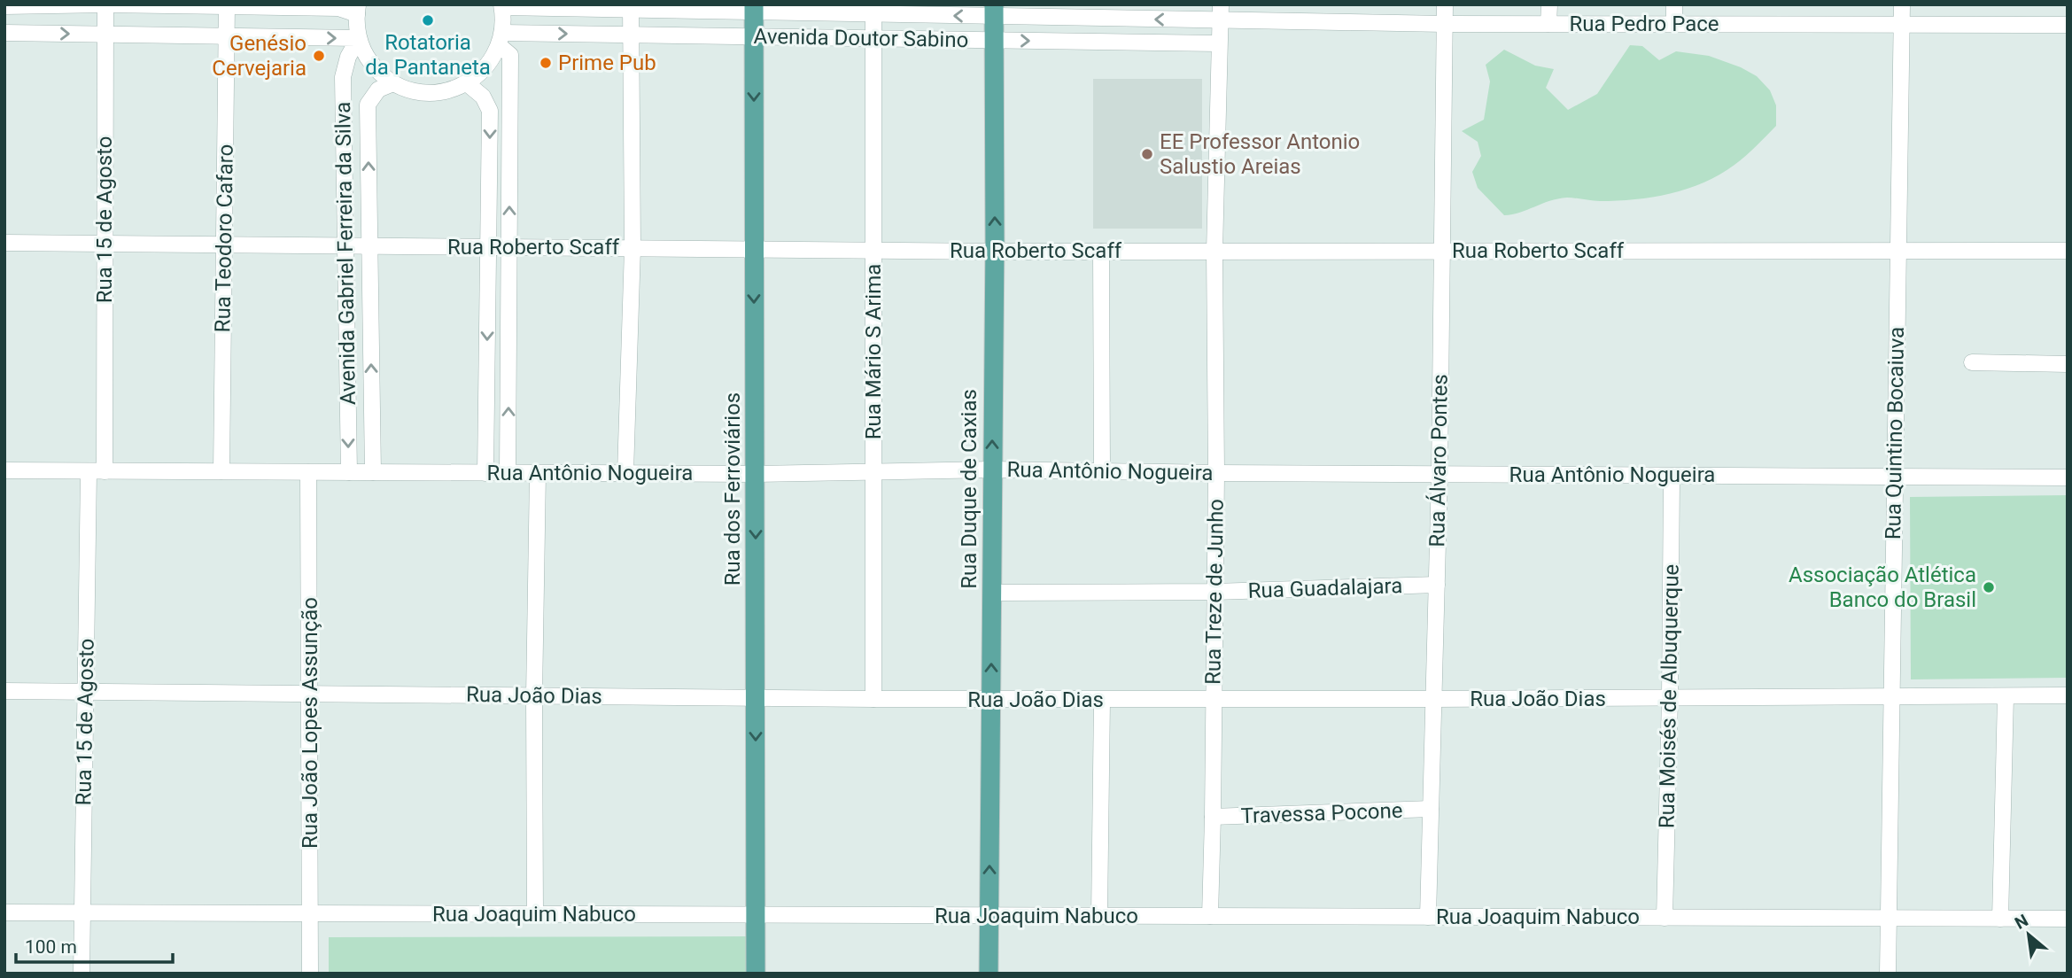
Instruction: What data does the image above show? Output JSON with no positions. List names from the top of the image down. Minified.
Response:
{"streets":{"main road":["Rua dos Ferroviários","Rua Duque de Caxias"],"street":["Rua Pedro Pace","Avenida Doutor Sabino","Rua 15 de Agosto","Rua Teodoro Cafaro","Rua Roberto Scaff","Avenida Gabriel Ferreira da Silva","Rua Mário S Arima","Rua Quintino Bocaiuva","Rua Álvaro Pontes","Rua Antônio Nogueira","Rua Guadalajara","Rua Treze de Junho","Rua João Dias","Rua Moisés de Albuquerque","Rua João Lopes Assunção","Travessa Pocone","Rua Joaquim Nabuco"]},"crossings":[["Rua Pedro Pace","Avenida Doutor Sabino"],["Rua Pedro Pace","Rua Quintino Bocaiuva"],["Rua Pedro Pace","Rua Álvaro Pontes"],["Rua Pedro Pace","Rua Treze de Junho"],["Avenida Doutor Sabino","Rua Mário S Arima"],["Avenida Doutor Sabino","Rua dos Ferroviários"],["Avenida Doutor Sabino","Rua Duque de Caxias"],["Avenida Doutor Sabino","Rua Treze de Junho"],["Rua 15 de Agosto","Rua Roberto Scaff"],["Rua 15 de Agosto","Rua Antônio Nogueira"],["Rua 15 de Agosto","Rua João Dias"],["Rua 15 de Agosto","Rua Joaquim Nabuco"],["Rua Teodoro Cafaro","Rua Roberto Scaff"],["Rua Teodoro Cafaro","Rua Antônio Nogueira"],["Rua Roberto Scaff","Avenida Gabriel Ferreira da Silva"],["Rua Roberto Scaff","Rua Mário S Arima"],["Rua Roberto Scaff","Rua Quintino Bocaiuva"],["Rua Roberto Scaff","Rua Álvaro Pontes"],["Rua Roberto Scaff","Rua dos Ferroviários"],["Rua Roberto Scaff","Rua Duque de Caxias"],["Rua Roberto Scaff","Rua Treze de Junho"],["Avenida Gabriel Ferreira da Silva","Rua Antônio Nogueira"],["Rua Mário S Arima","Rua Antônio Nogueira"],["Rua Mário S Arima","Rua João Dias"],["Rua Quintino Bocaiuva","Rua Antônio Nogueira"],["Rua Quintino Bocaiuva","Rua João Dias"],["Rua Quintino Bocaiuva","Rua Joaquim Nabuco"],["Rua Álvaro Pontes","Rua Antônio Nogueira"],["Rua Álvaro Pontes","Rua Guadalajara"],["Rua Álvaro Pontes","Rua João Dias"],["Rua Álvaro Pontes","Travessa Pocone"],["Rua Álvaro Pontes","Rua Joaquim Nabuco"],["Rua Antônio Nogueira","Rua dos Ferroviários"],["Rua Antônio Nogueira","Rua Duque de Caxias"],["Rua Antônio Nogueira","Rua Treze de Junho"],["Rua Antônio Nogueira","Rua Moisés de Albuquerque"],["Rua Antônio Nogueira","Rua João Lopes Assunção"],["Rua dos Ferroviários","Rua João Dias"],["Rua dos Ferroviários","Rua Joaquim Nabuco"],["Rua Duque de Caxias","Rua Guadalajara"],["Rua Duque de Caxias","Rua João Dias"],["Rua Duque de Caxias","Rua Joaquim Nabuco"],["Rua Guadalajara","Rua Treze de Junho"],["Rua Treze de Junho","Rua João Dias"],["Rua Treze de Junho","Travessa Pocone"],["Rua Treze de Junho","Rua Joaquim Nabuco"],["Rua João Dias","Rua Moisés de Albuquerque"],["Rua João Dias","Rua João Lopes Assunção"],["Rua Moisés de Albuquerque","Rua Joaquim Nabuco"],["Rua João Lopes Assunção","Rua Joaquim Nabuco"]],"one_way":["Rua dos Ferroviários","Rua Duque de Caxias"],"places":["Rotatoria da Pantaneta","Genésio Cervejaria","Prime Pub","EE Professor Antonio Salustio Areias","Associação Atlética Banco do Brasil"],"scale_bar":"100 m","north":"top left"}
